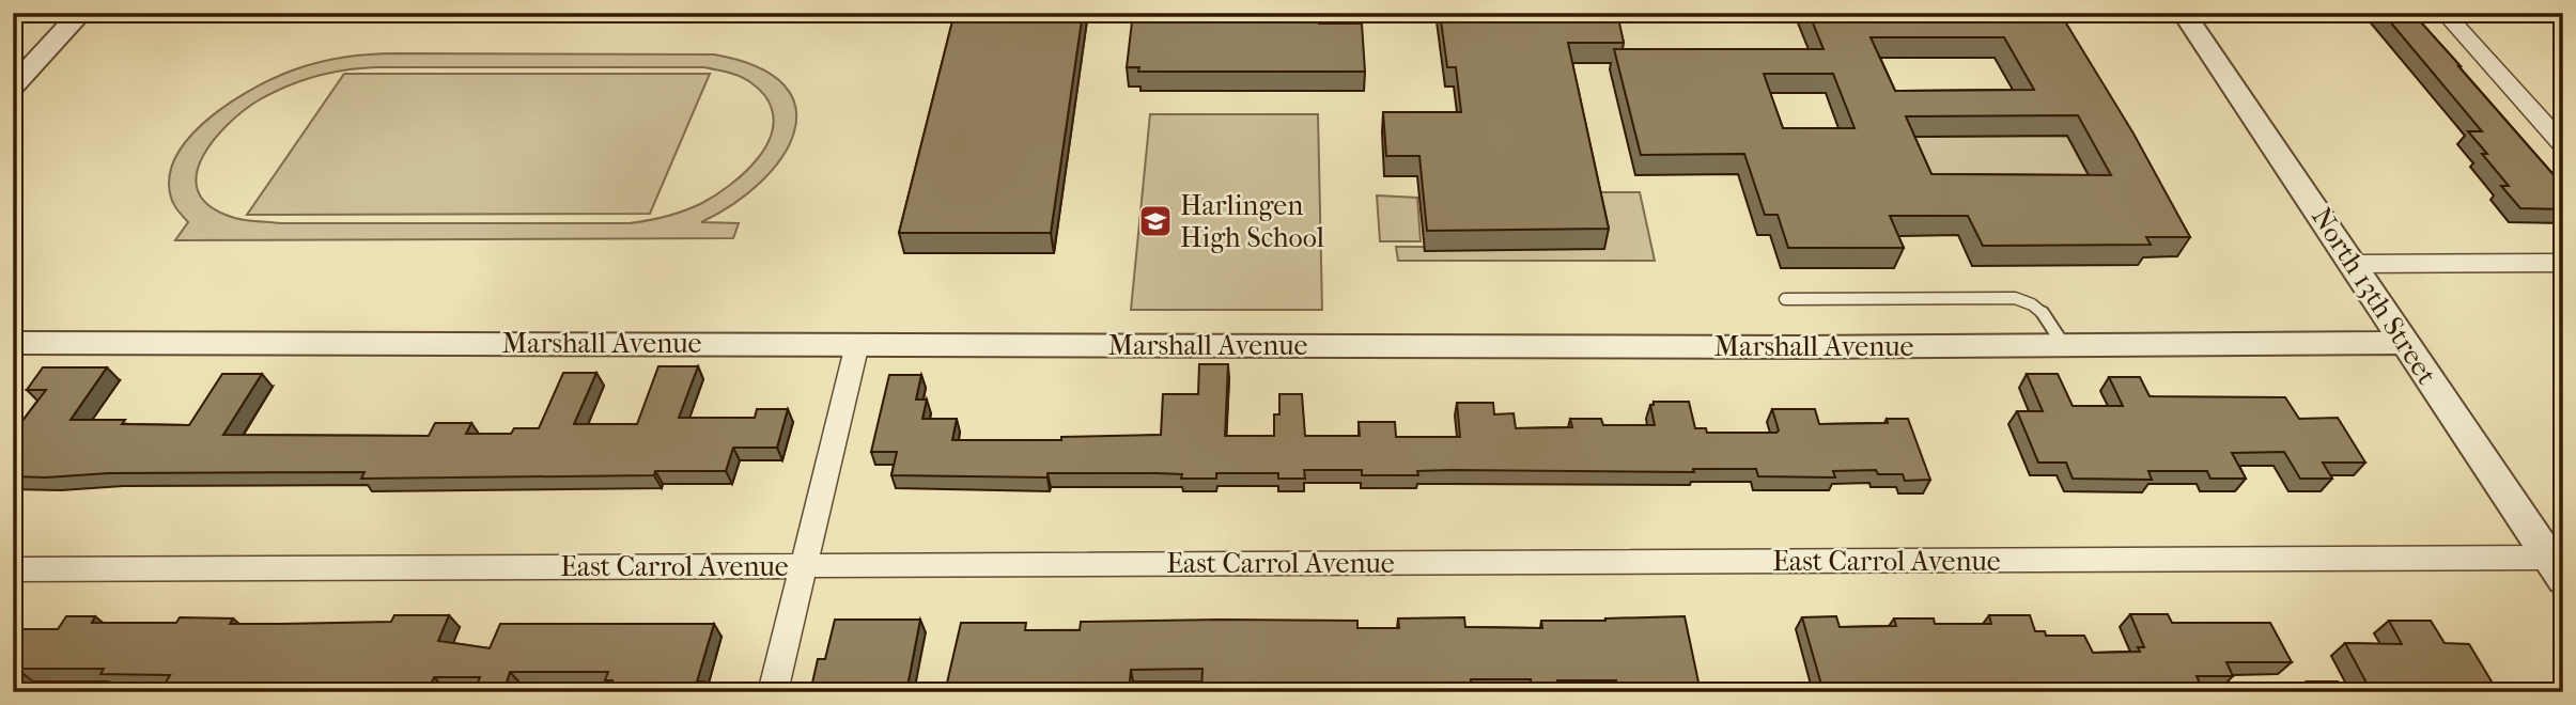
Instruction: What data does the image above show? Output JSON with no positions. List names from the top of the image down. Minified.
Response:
{"streets":{"street":["North 13th Street","Marshall Avenue","East Carrol Avenue"]},"crossings":[["North 13th Street","Marshall Avenue"],["North 13th Street","East Carrol Avenue"]],"places":{"school or university":["Harlingen High School"]}}
